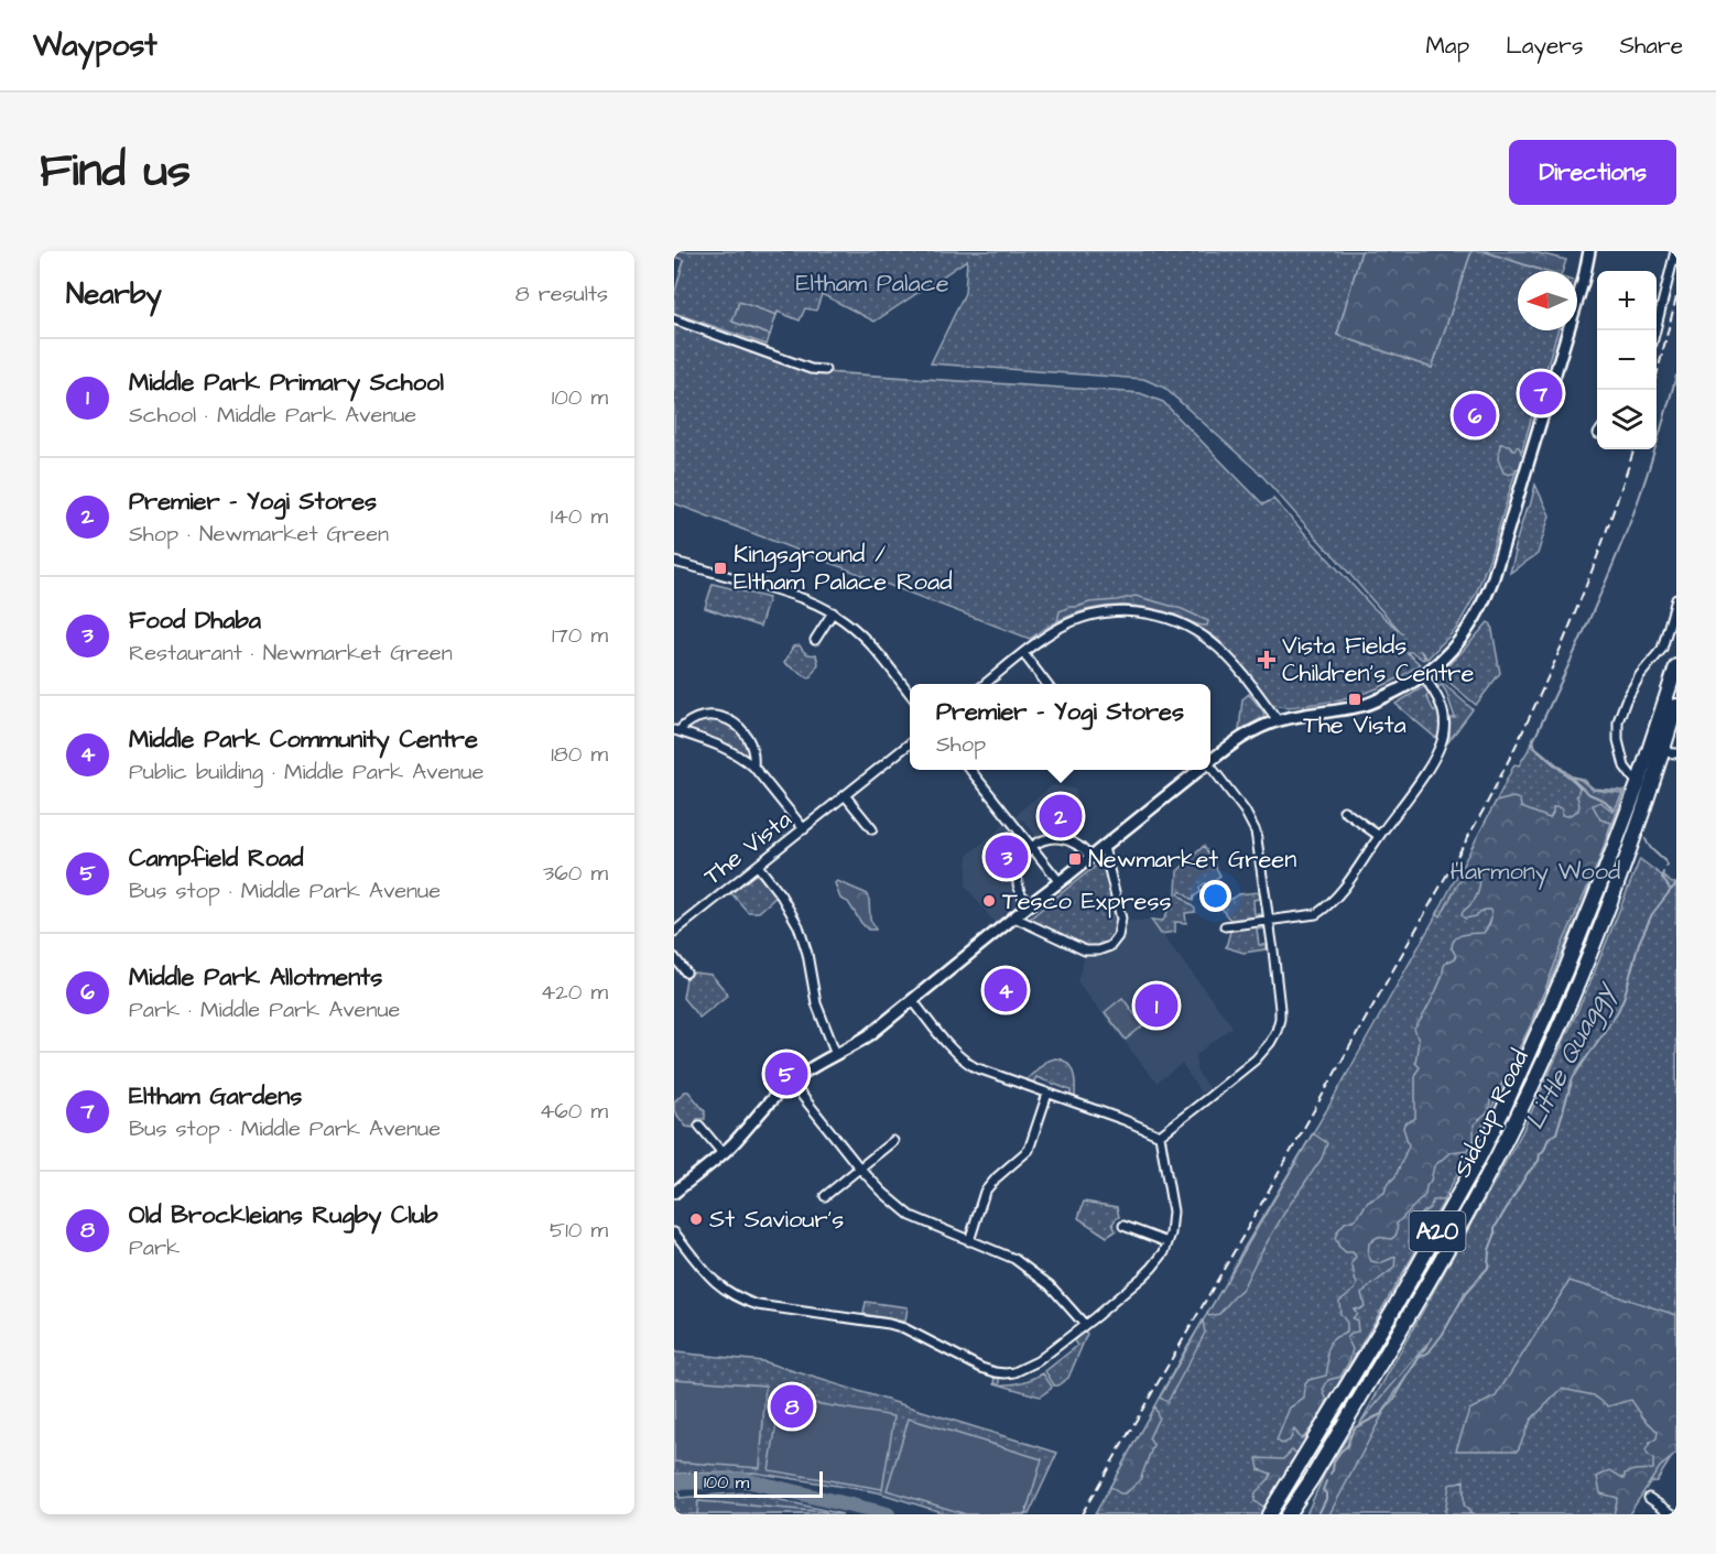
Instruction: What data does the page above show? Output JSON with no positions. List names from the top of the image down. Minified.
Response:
{"streets":{"highway":["Sidcup Road","A20"],"street":["The Vista"]},"water":["Little Quaggy"],"parks":["Eltham Palace","Harmony Wood"],"places":{"transit":["Kingsground / Eltham Palace Road","The Vista","Newmarket Green"],"health":["Vista Fields Children’s Centre"],"other":["Tesco Express","St Saviour's"]},"scale_bar":"100 m","north":"left","page":{"header":"Waypost","nav":["Map","Layers","Share"],"title":"Find us","buttons":"Directions","heading":["Nearby","8 results"],"map_buttons":["+","−"],"list":[{"mark":"1","name":"Middle Park Primary School","note":"School · Middle Park Avenue","value":"100 m"},{"mark":"2","name":"Premier - Yogi Stores","note":"Shop · Newmarket Green","value":"140 m"},{"mark":"3","name":"Food Dhaba","note":"Restaurant · Newmarket Green","value":"170 m"},{"mark":"4","name":"Middle Park Community Centre","note":"Public building · Middle Park Avenue","value":"180 m"},{"mark":"5","name":"Campfield Road","note":"Bus stop · Middle Park Avenue","value":"360 m"},{"mark":"6","name":"Middle Park Allotments","note":"Park · Middle Park Avenue","value":"420 m"},{"mark":"7","name":"Eltham Gardens","note":"Bus stop · Middle Park Avenue","value":"460 m"},{"mark":"8","name":"Old Brockleians Rugby Club","note":"Park","value":"510 m"}],"pins":["7","6","2","3","4","1","5","8"],"popup":["Premier - Yogi Stores","Shop"],"scale":"100 m"}}
